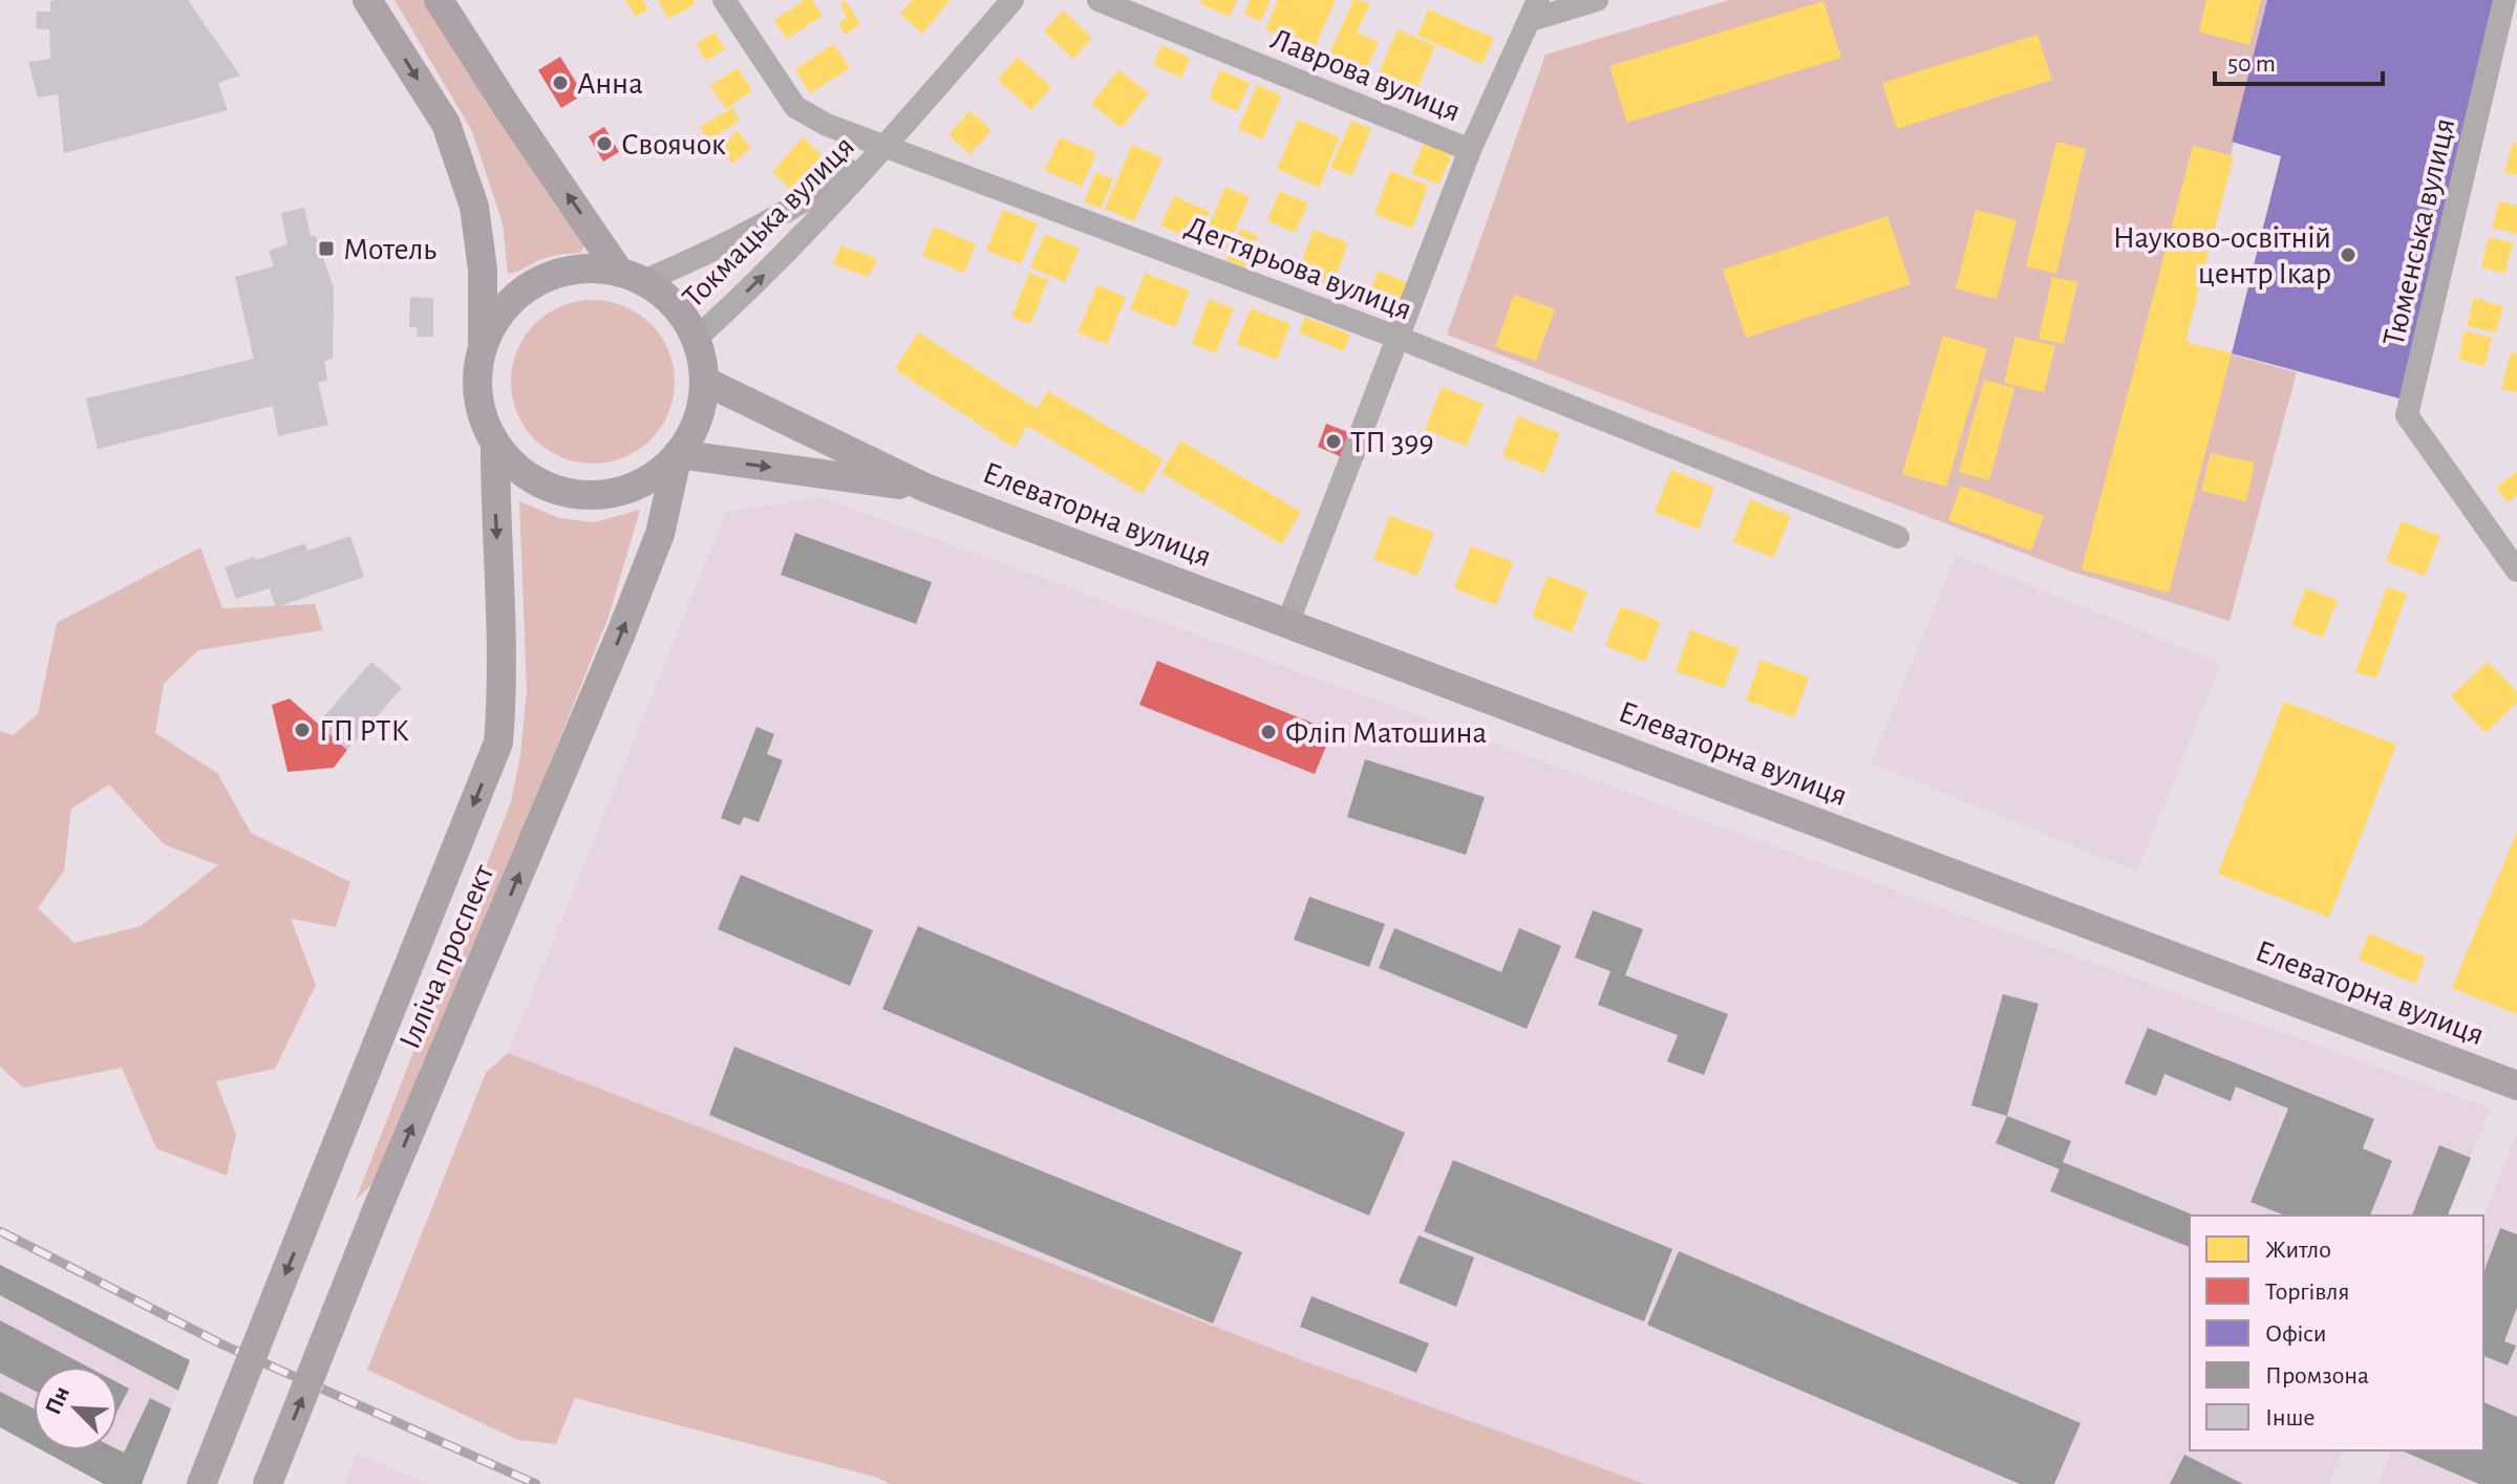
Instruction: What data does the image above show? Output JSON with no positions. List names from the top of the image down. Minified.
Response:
{"streets":{"main road":["Елеваторна вулиця","Ілліча проспект"],"street":["Лаврова вулиця","Токмацька вулиця","Тюменська вулиця","Дегтярьова вулиця"]},"crossings":[["Токмацька вулиця","Дегтярьова вулиця"],["Токмацька вулиця","Елеваторна вулиця"],["Токмацька вулиця","Ілліча проспект"],["Елеваторна вулиця","Ілліча проспект"]],"places":{"other":["Анна","Своячок","Науково-освітній центр Ікар","ТП 399","ГП РТК","Фліп Матошина"],"transit":["Мотель"]},"legend":["Житло","Торгівля","Офіси","Промзона","Інше"],"scale_bar":"50 m","north":"top left"}
